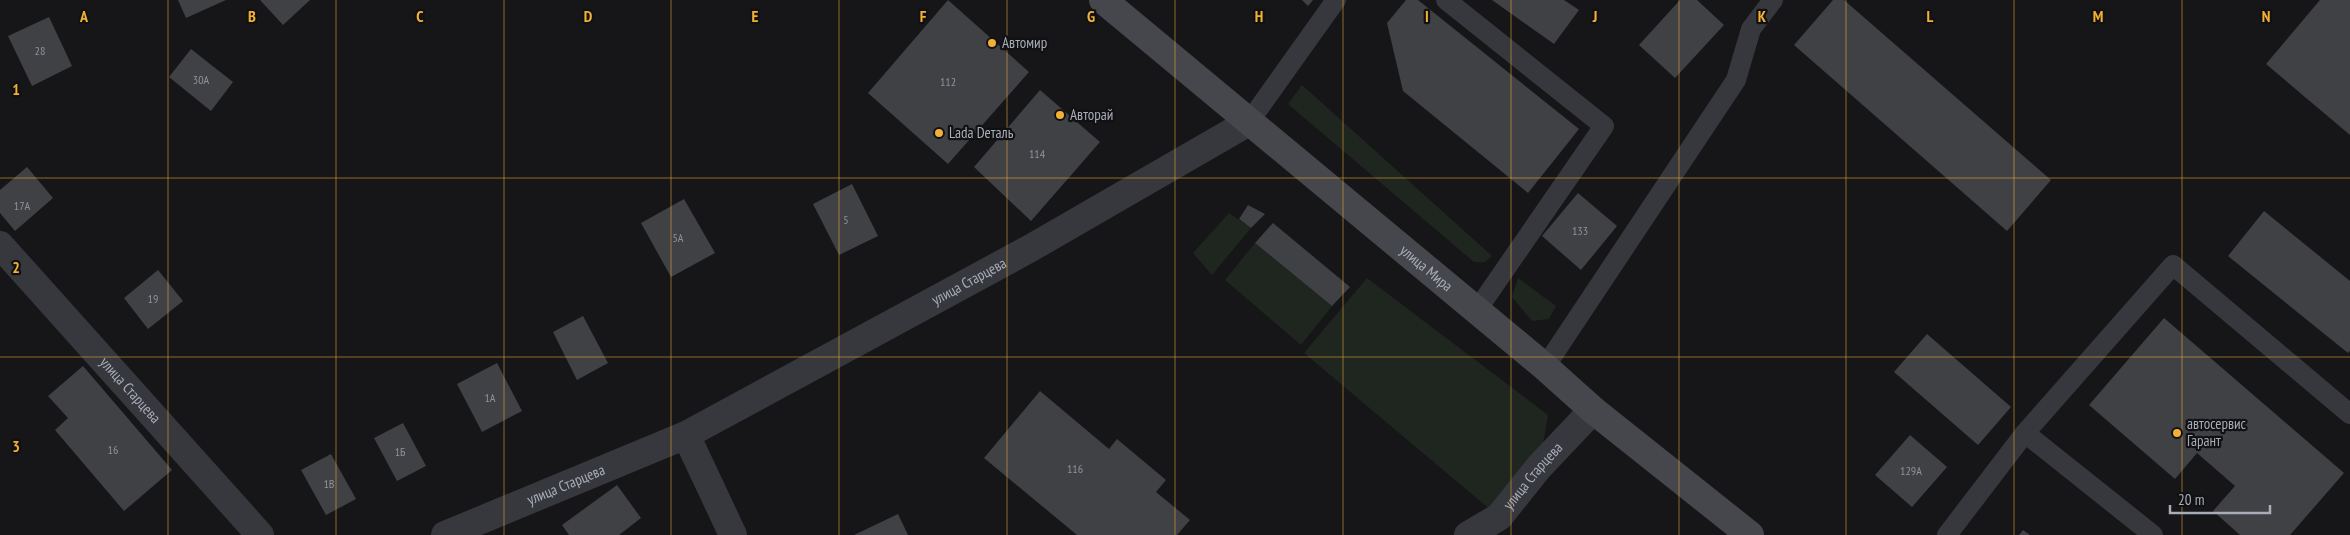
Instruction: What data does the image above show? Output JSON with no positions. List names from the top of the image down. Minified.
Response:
{"streets":{"main road":["улица Мира"],"street":["улица Старцева"]},"crossings":[["улица Мира","улица Старцева"]],"places":["Автомир","Авторай","Lada Dеталь","автосервис Гарант"],"house_numbers":["28","30А","112","114","17А","5","133","5А","19","1А","16","1Б","116","129А","1В"],"scale_bar":"20 m","grid":{"columns":["A","B","C","D","E","F","G","H","I","J","K","L","M","N"],"rows":["1","2","3"]}}
